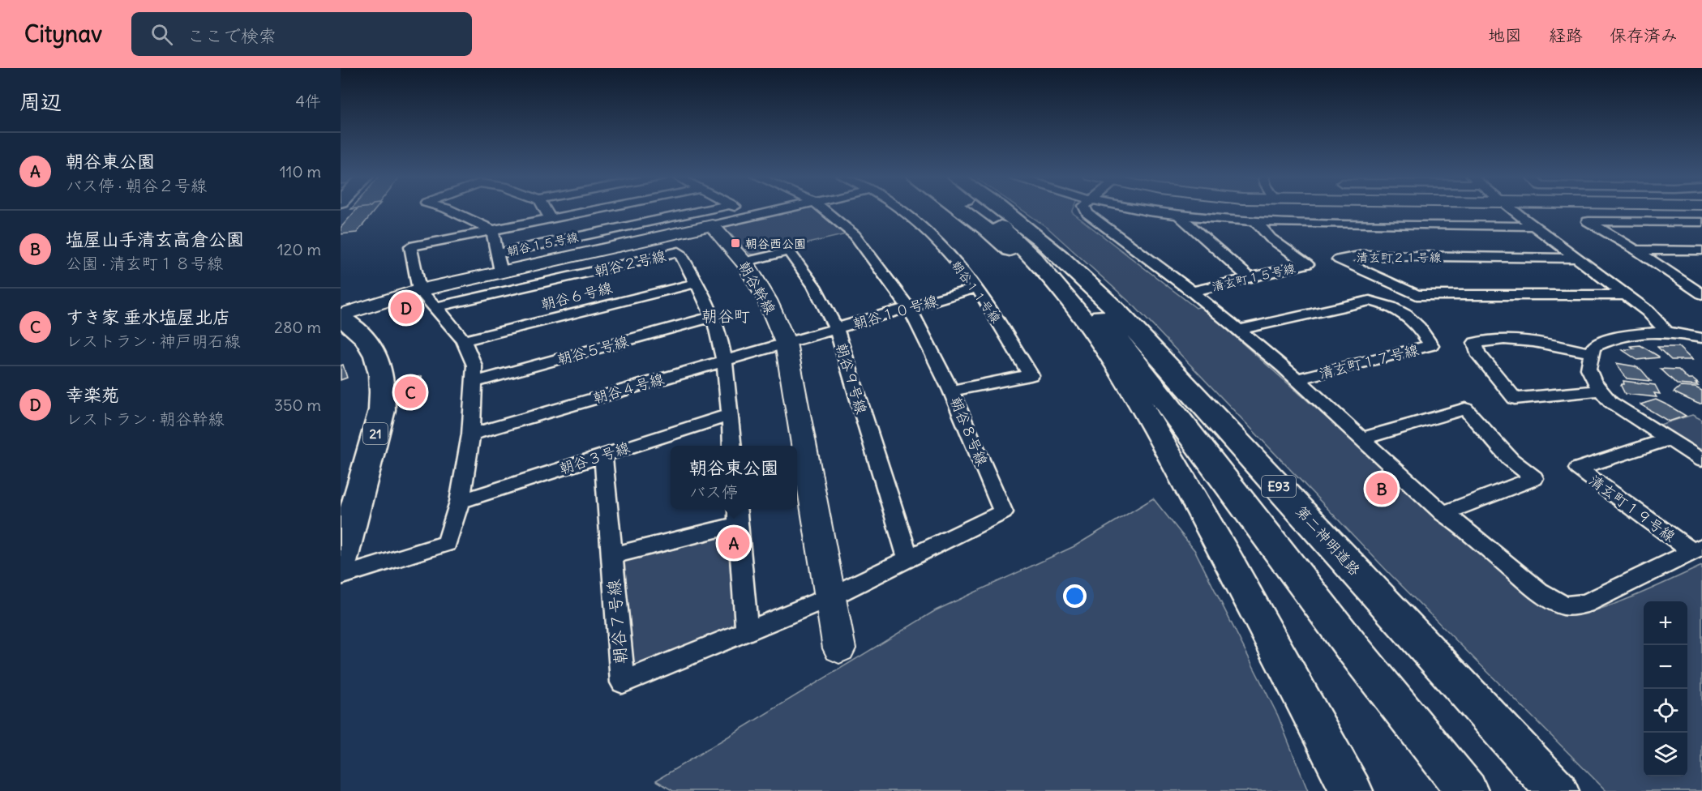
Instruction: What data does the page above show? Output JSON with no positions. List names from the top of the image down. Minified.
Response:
{"streets":{"main road":["21","E93","第二神明道路"],"street":["朝谷１５号線","清玄町２１号線","朝谷２号線","清玄町１５号線","朝谷幹線","朝谷１１号線","朝谷６号線","朝谷１０号線","朝谷５号線","清玄町１７号線","朝谷９号線","朝谷４号線","朝谷８号線","朝谷３号線","清玄町１９号線","朝谷７号線"]},"crossings":[["朝谷２号線","朝谷６号線"],["朝谷２号線","朝谷５号線"],["朝谷２号線","朝谷４号線"],["朝谷２号線","朝谷３号線"],["朝谷幹線","朝谷１０号線"],["朝谷幹線","朝谷９号線"],["朝谷幹線","朝谷４号線"],["朝谷幹線","朝谷８号線"],["朝谷１１号線","朝谷１０号線"],["朝谷１１号線","朝谷８号線"],["朝谷１０号線","朝谷９号線"],["朝谷１０号線","朝谷４号線"],["朝谷１０号線","朝谷８号線"],["朝谷９号線","朝谷８号線"],["朝谷８号線","朝谷７号線"],["朝谷３号線","朝谷７号線"]],"districts":["朝谷町"],"places":{"transit":["朝谷西公園"]},"page":{"header":"Citynav","search":"ここで検索","nav":["地図","経路","保存済み"],"heading":["周辺","4件"],"list":[{"mark":"A","name":"朝谷東公園","note":"バス停 · 朝谷２号線","value":"110 m"},{"mark":"B","name":"塩屋山手清玄高倉公園","note":"公園 · 清玄町１８号線","value":"120 m"},{"mark":"C","name":"すき家 垂水塩屋北店","note":"レストラン · 神戸明石線","value":"280 m"},{"mark":"D","name":"幸楽苑","note":"レストラン · 朝谷幹線","value":"350 m"}],"pins":["D","C","B","A"],"popup":["朝谷東公園","バス停"],"map_buttons":["+","−"]}}
